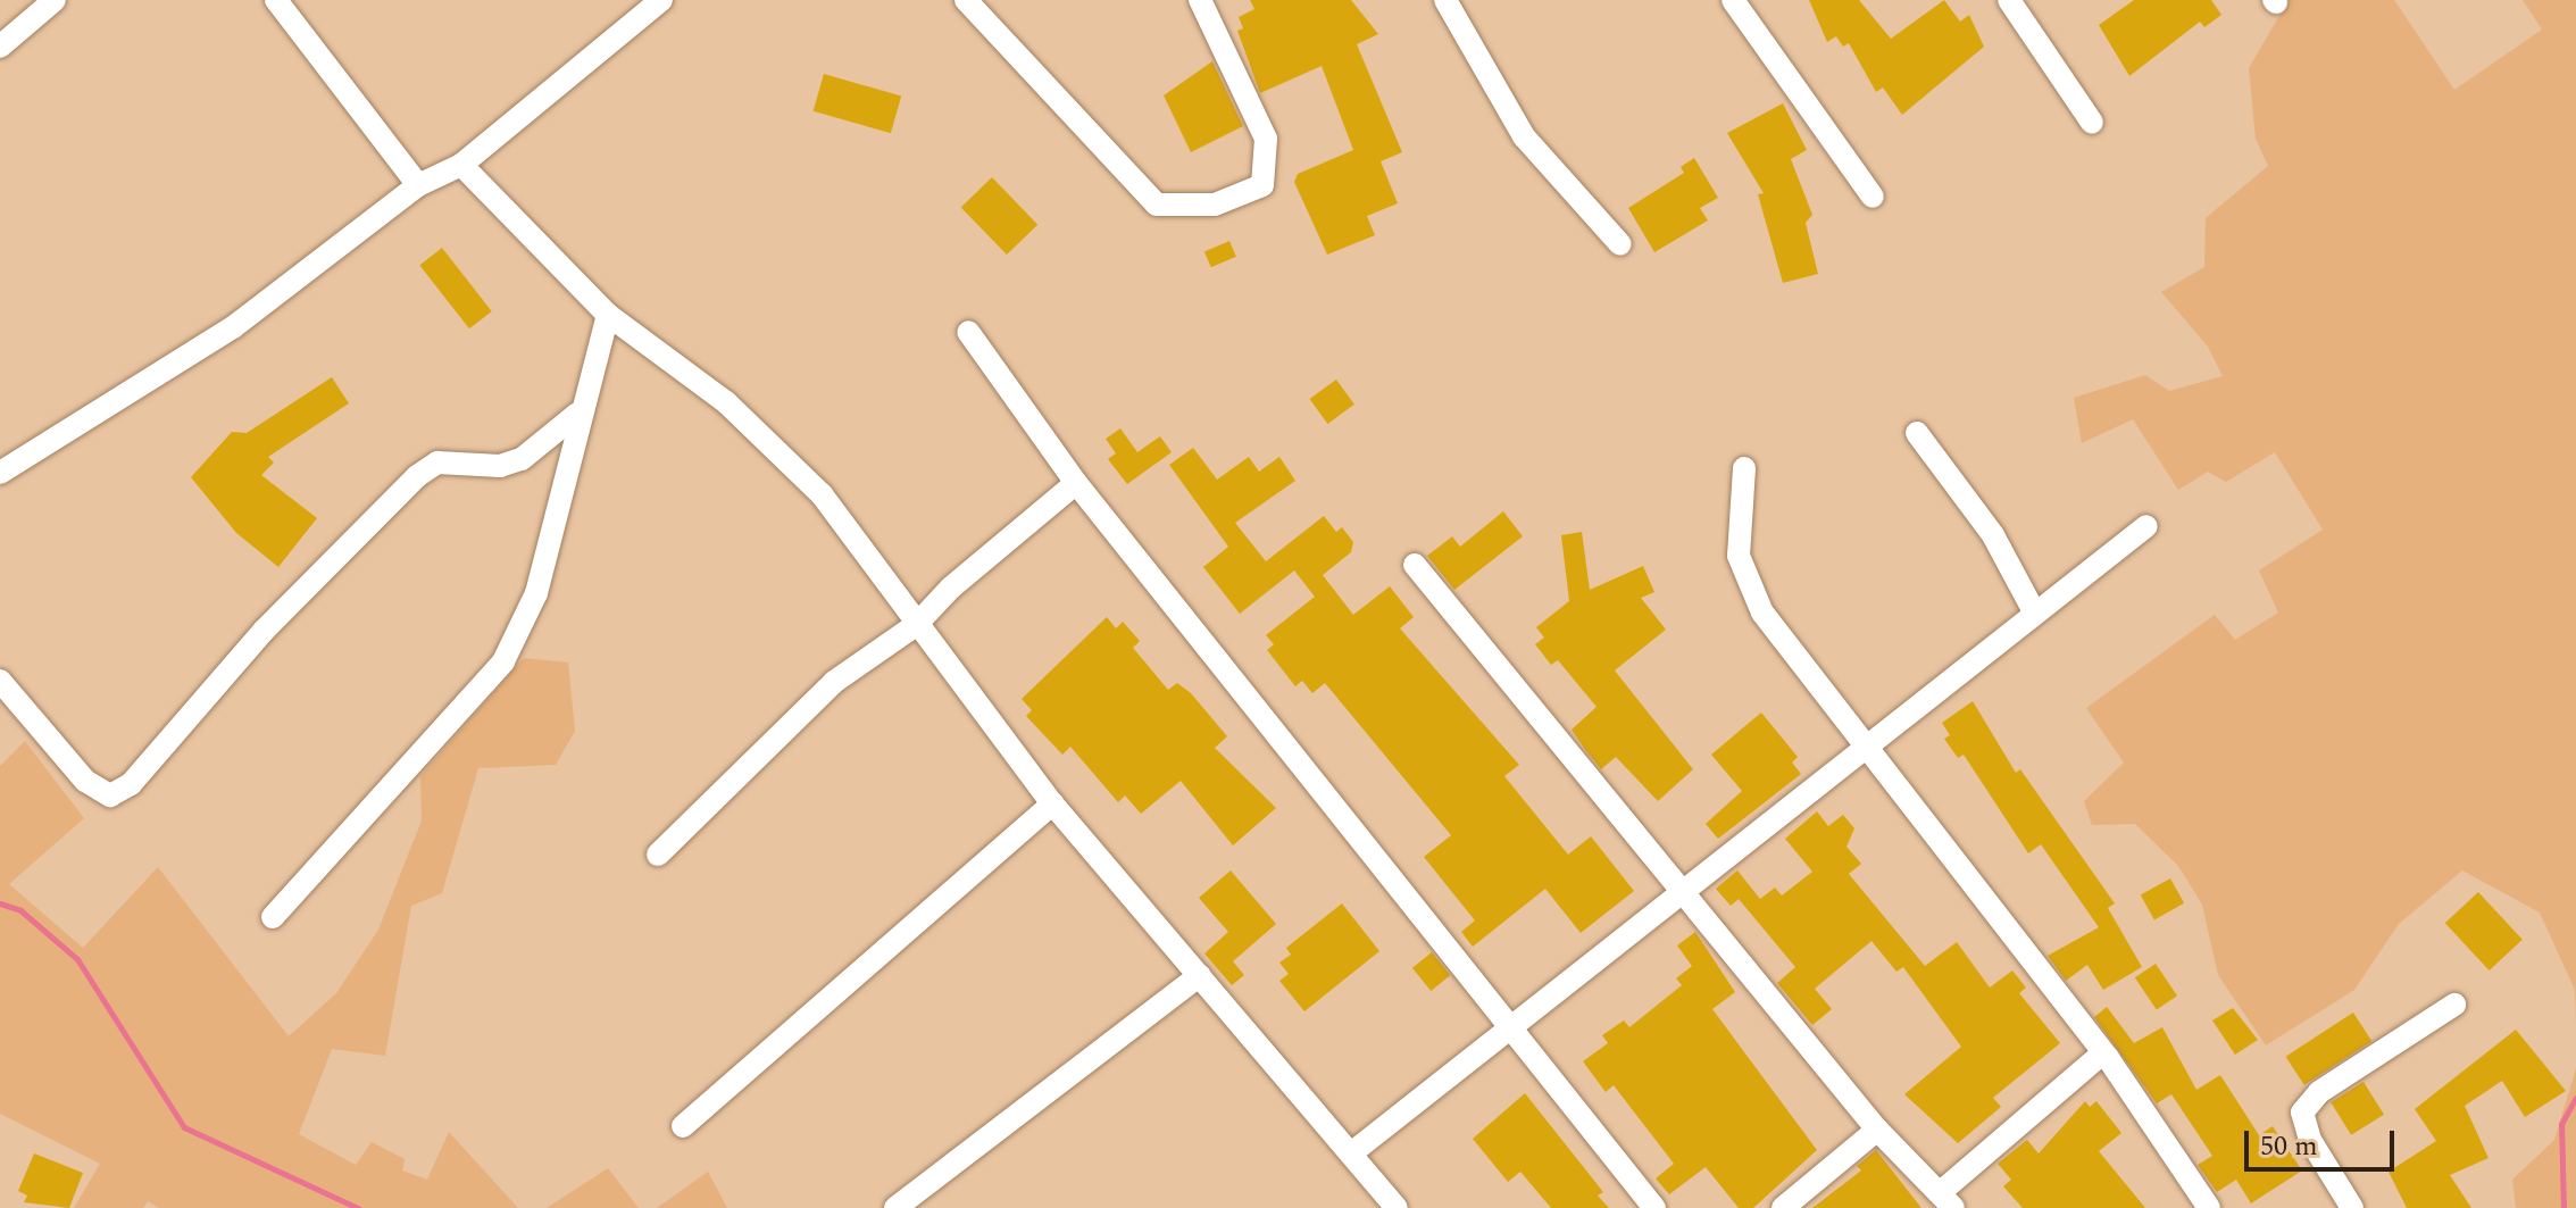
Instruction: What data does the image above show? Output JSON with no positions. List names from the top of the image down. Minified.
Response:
{"scale_bar":"50 m"}
